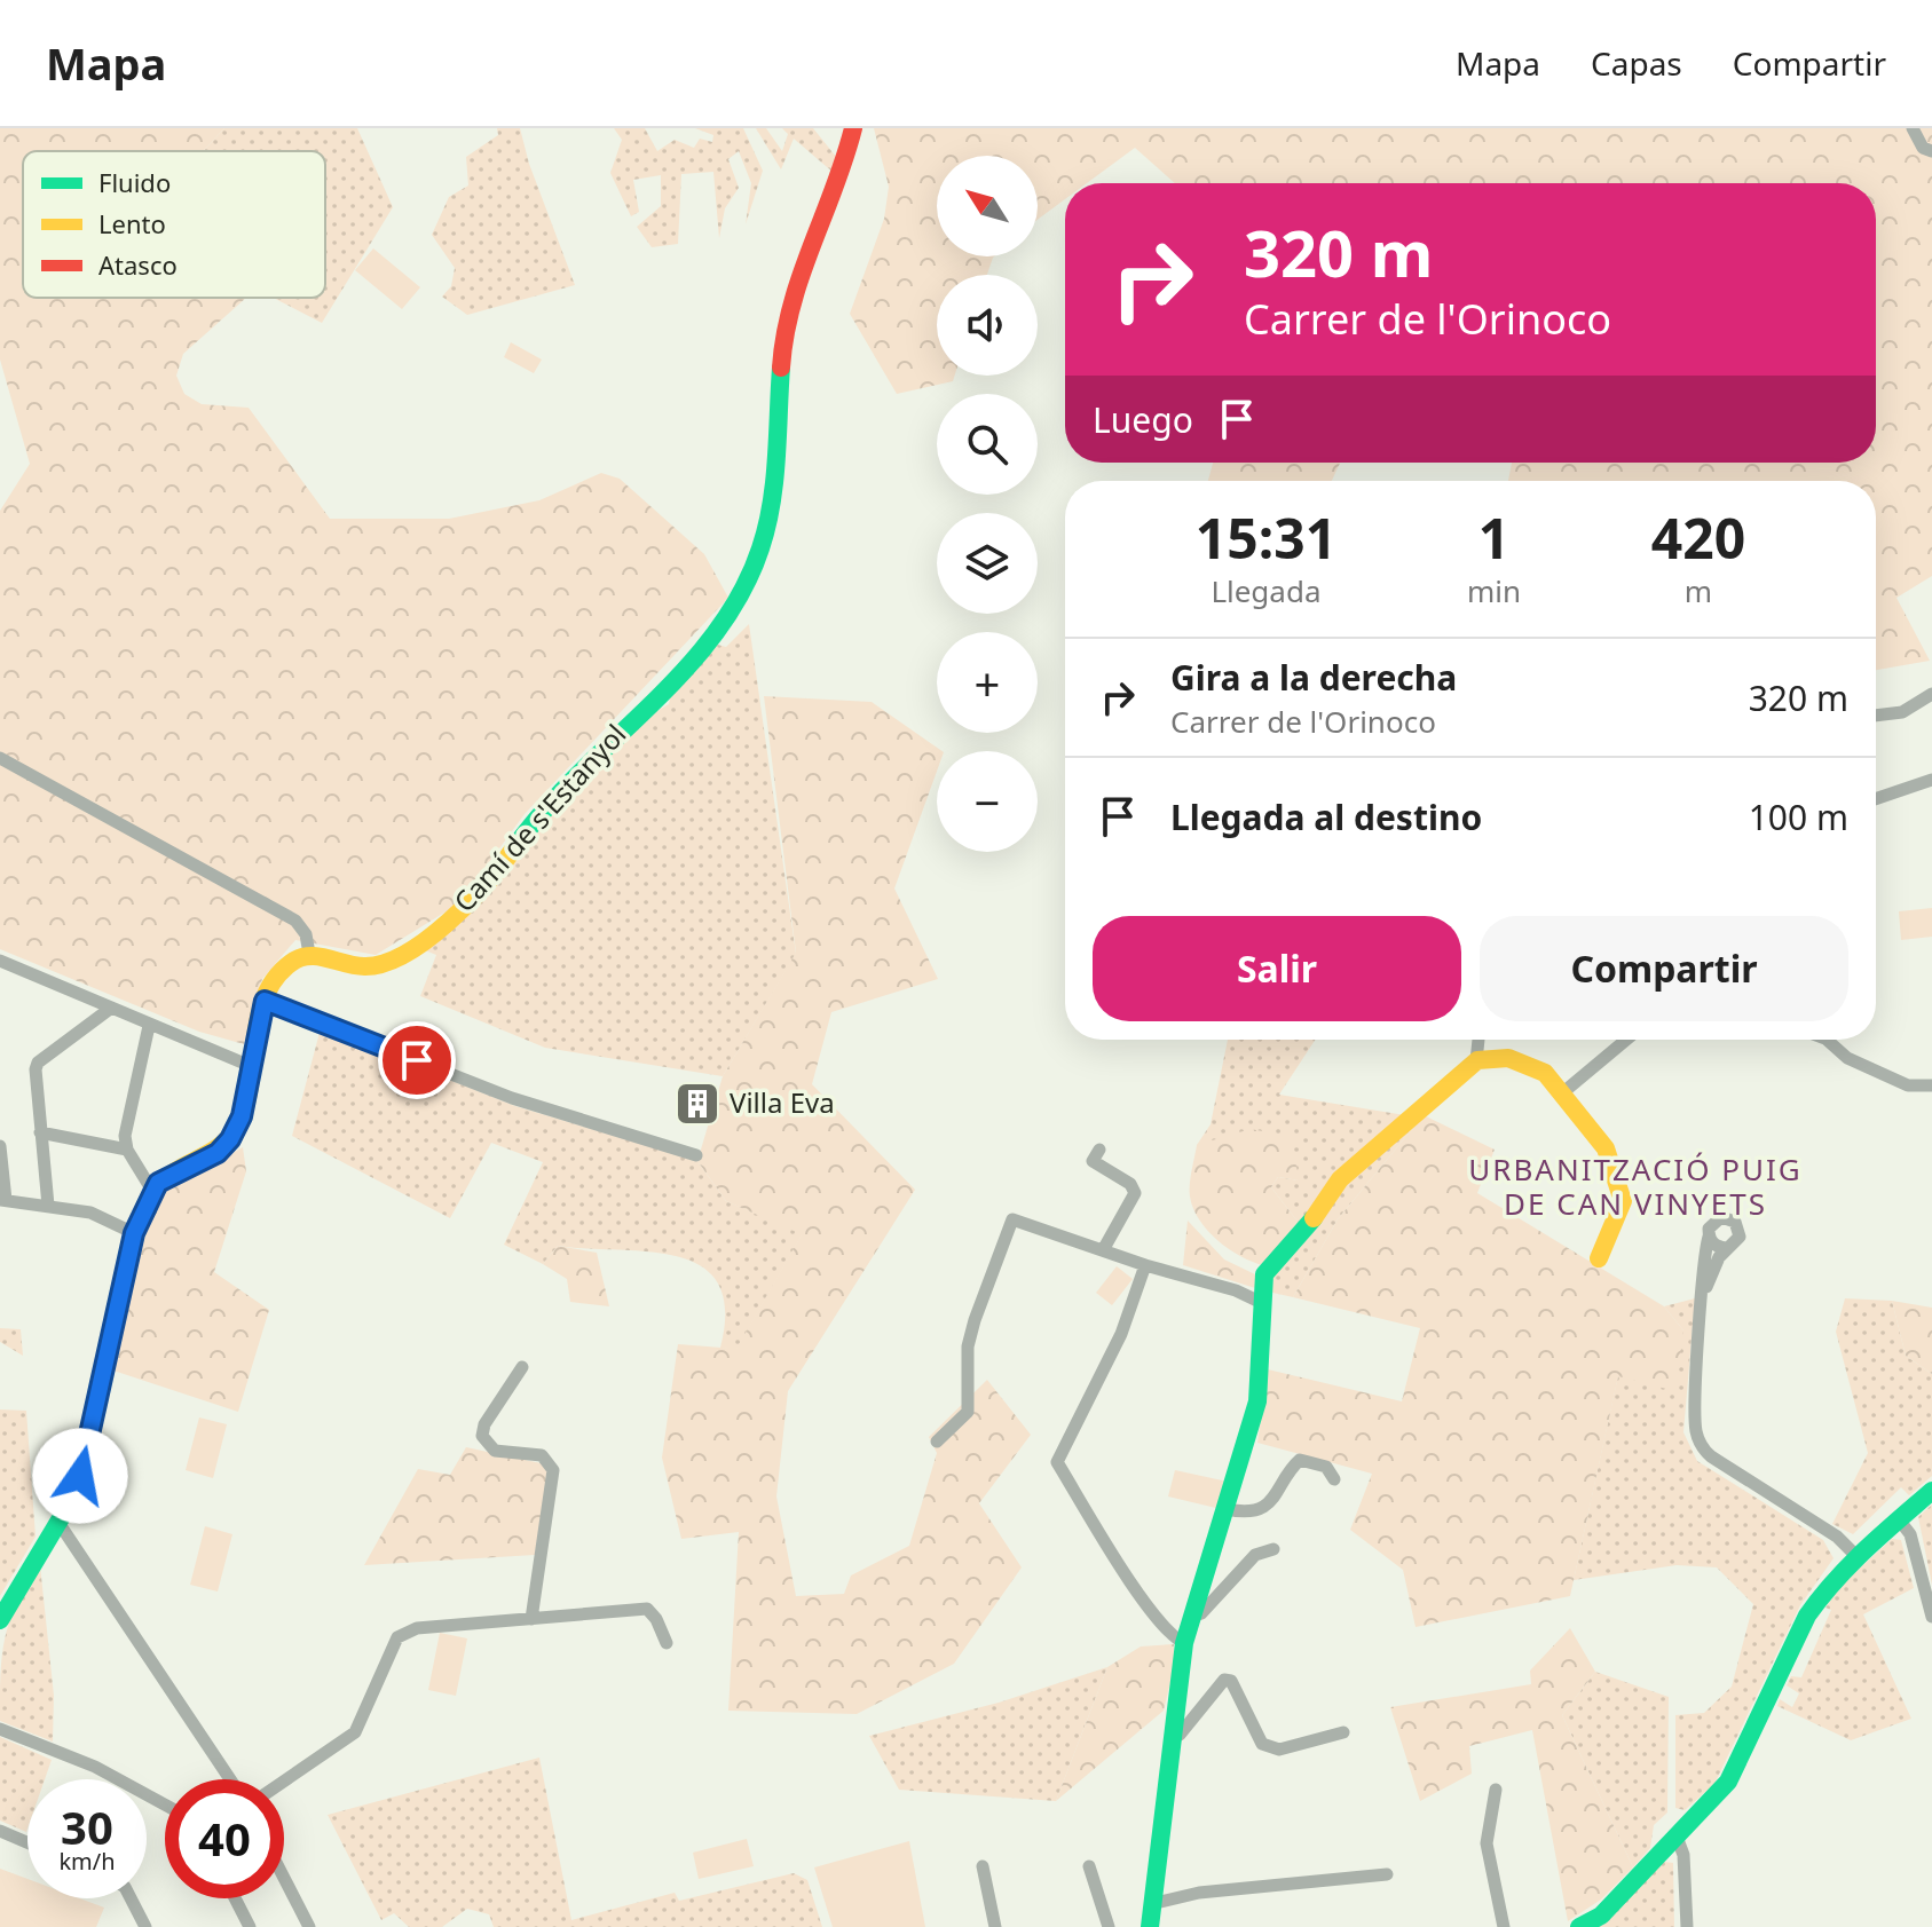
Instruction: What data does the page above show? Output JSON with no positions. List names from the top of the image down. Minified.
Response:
{"streets":{"street":["Camí de s'Estanyol"]},"districts":["URBANITZACIÓ PUIG DE CAN VINYETS"],"places":{"building":["Villa Eva"]},"legend":["Fluido","Lento","Atasco"],"north":"top left","page":{"header":"Mapa","nav":["Mapa","Capas","Compartir"],"map_buttons":["+","−"],"turn":["320 m","Carrer de l'Orinoco"],"then":"Luego","eta":["15:31","Llegada","1","min","420","m"],"list":[{"name":"Gira a la derecha","note":"Carrer de l'Orinoco","value":"320 m"},{"name":"Llegada al destino","value":"100 m"}],"buttons":["Salir","Compartir"],"speed":"30 km/h","limit":"40"}}
